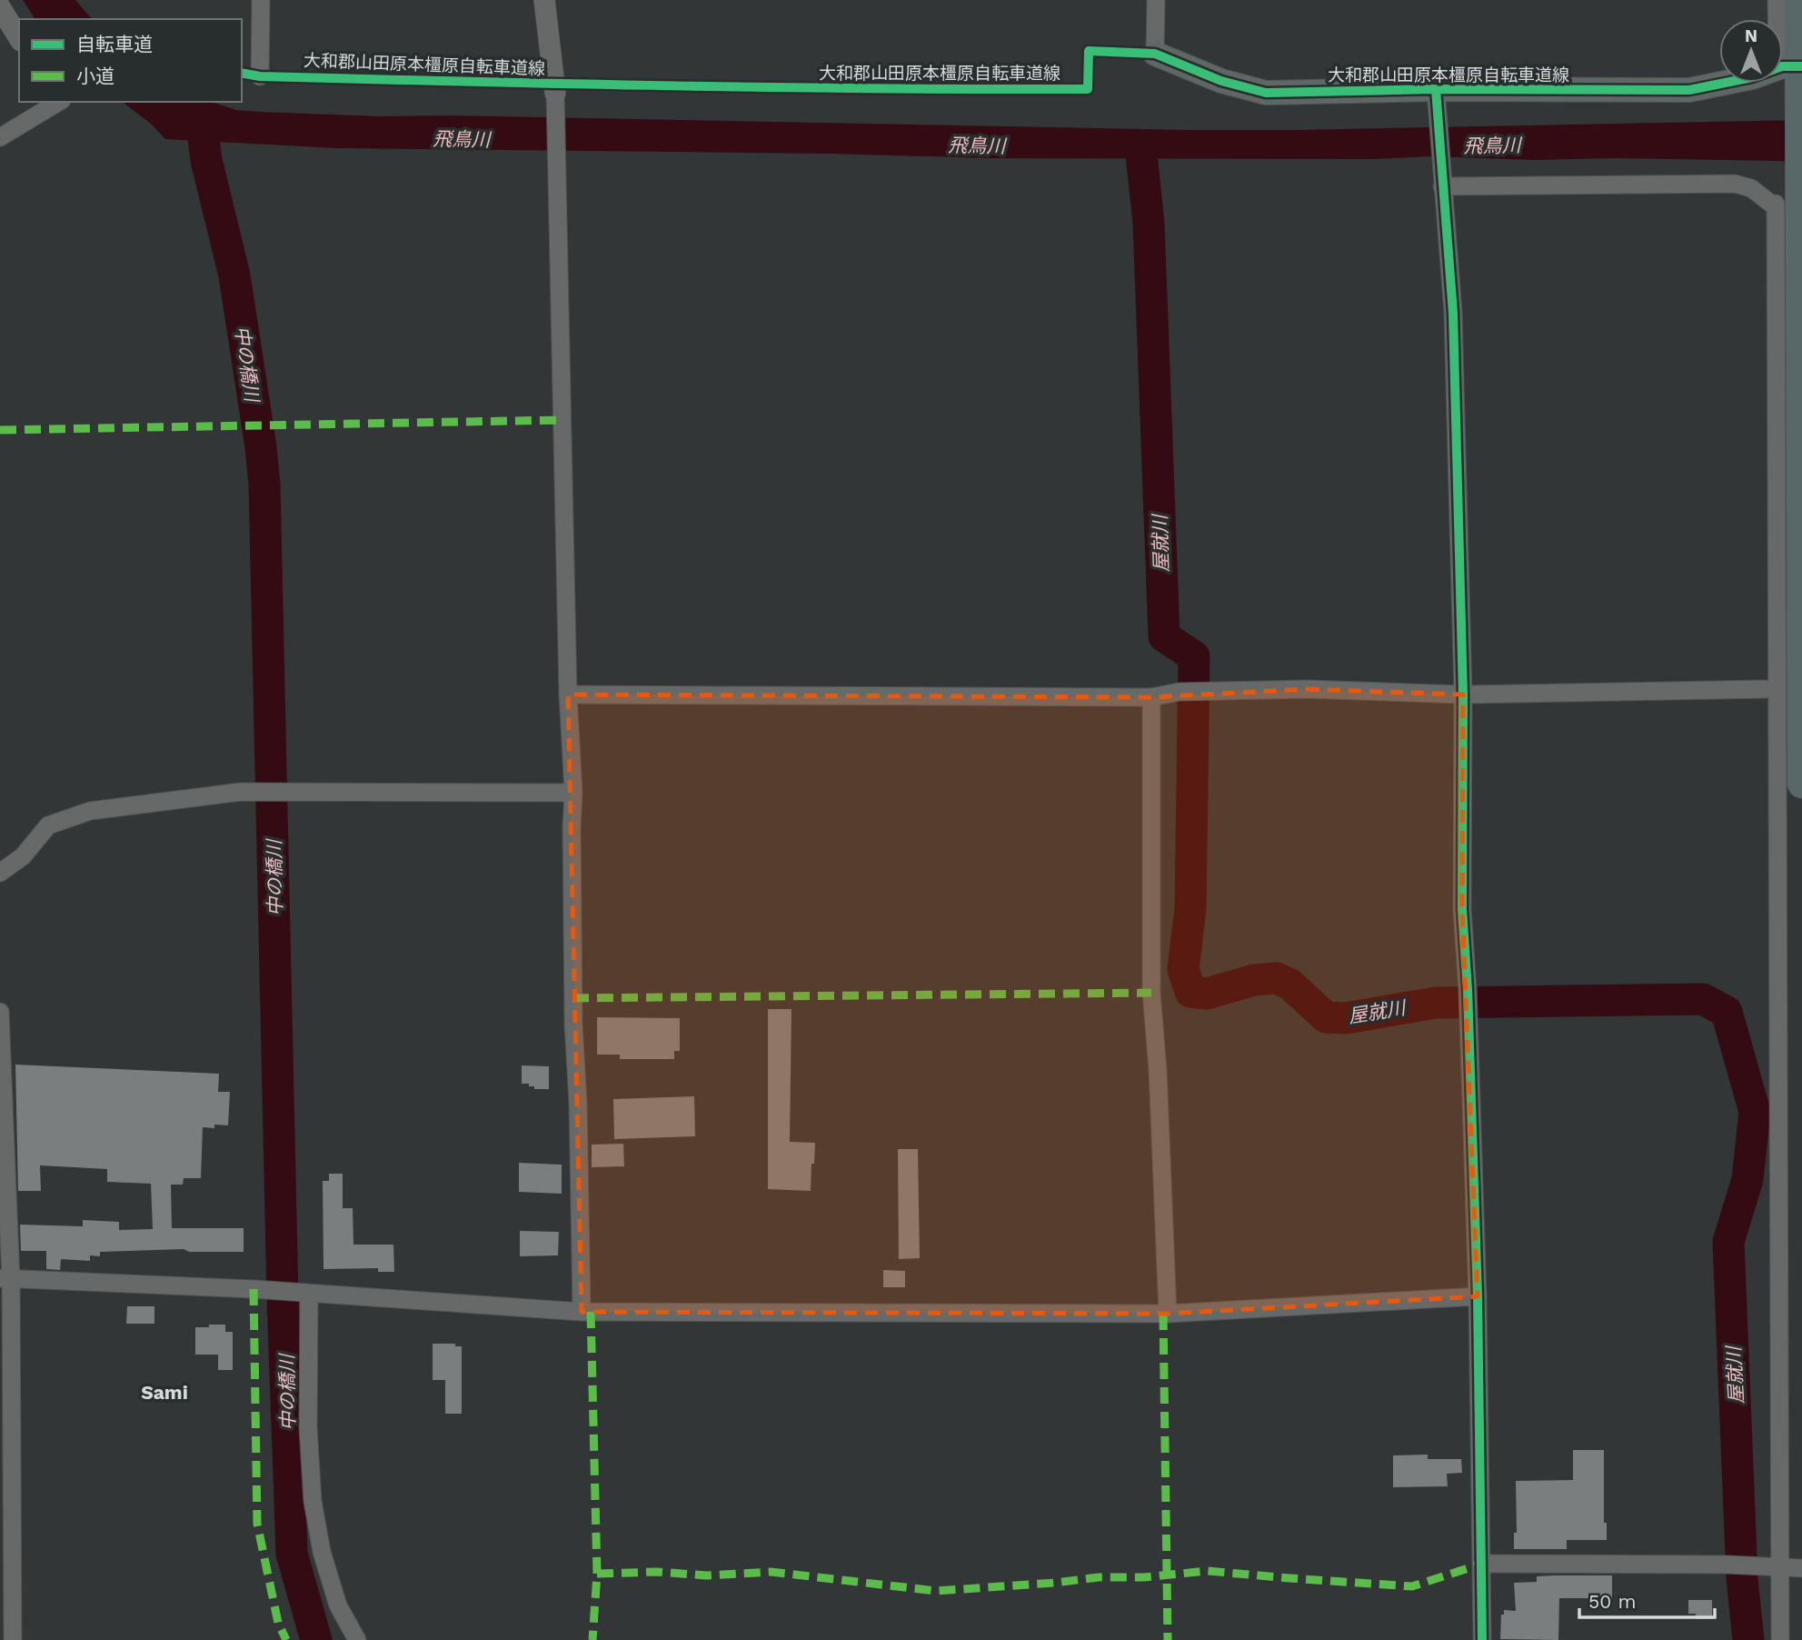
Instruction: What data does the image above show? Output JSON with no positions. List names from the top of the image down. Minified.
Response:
{"streets":{"main road":["大和郡山田原本橿原自転車道線"]},"districts":["Sami"],"water":["飛鳥川","中の橋川","屋就川"],"legend":["自転車道","小道"],"scale_bar":"50 m","north":"top"}
